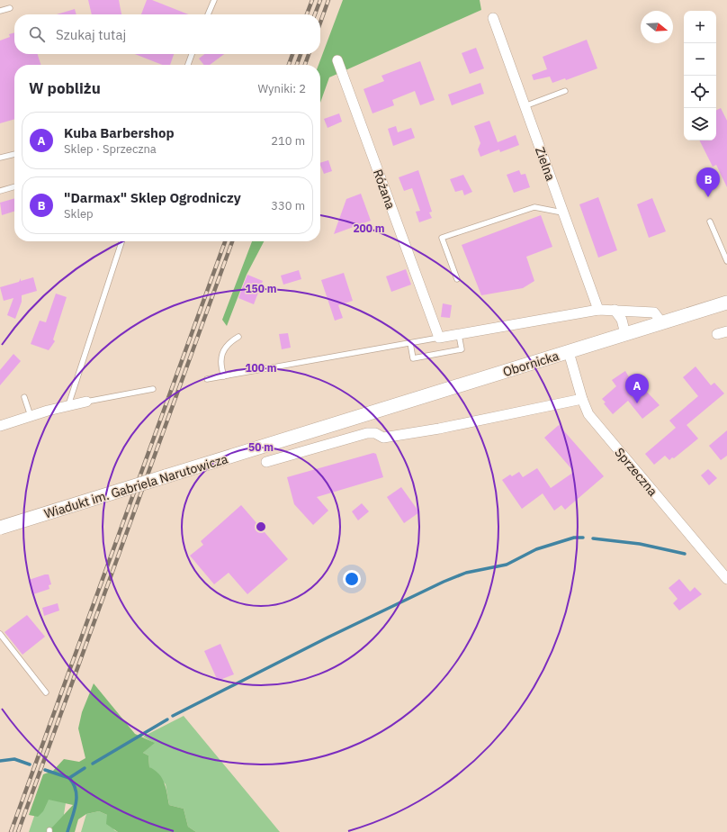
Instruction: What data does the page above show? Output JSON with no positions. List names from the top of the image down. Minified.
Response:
{"streets":{"main road":["Obornicka","Wiadukt im. Gabriela Narutowicza"],"street":["Zielna","Różana","Sprzeczna"]},"crossings":[["Obornicka","Sprzeczna"],["Obornicka","Wiadukt im. Gabriela Narutowicza"]],"north":"right","page":{"map_buttons":["+","−"],"search":"Szukaj tutaj","heading":["W pobliżu","Wyniki: 2"],"list":[{"mark":"A","name":"Kuba Barbershop","note":"Sklep · Sprzeczna","value":"210 m"},{"mark":"B","name":"\"Darmax\" Sklep Ogrodniczy","note":"Sklep","value":"330 m"}],"pins":["B","A"]},"rings":["200 m","150 m","100 m","50 m"]}
